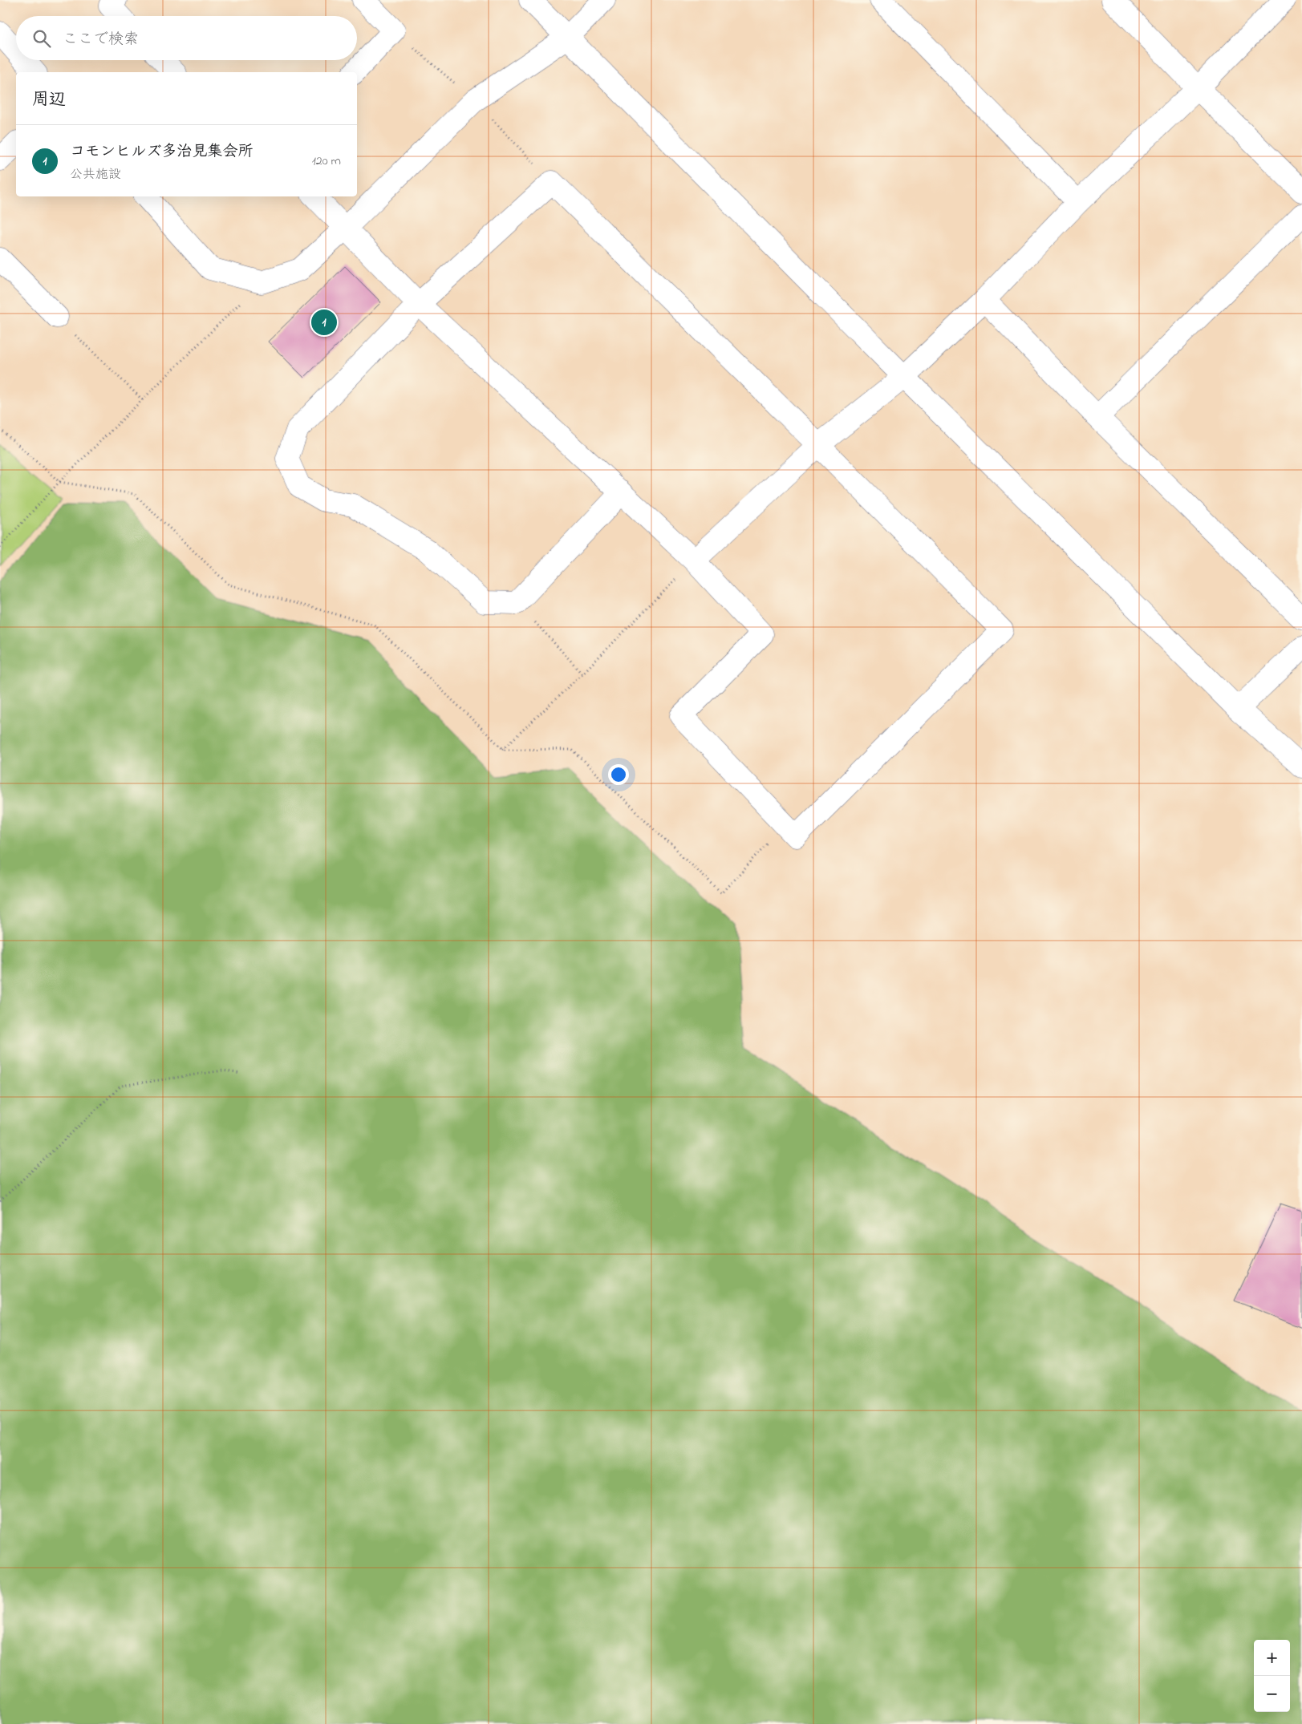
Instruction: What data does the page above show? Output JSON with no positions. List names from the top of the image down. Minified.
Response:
{"page":{"search":"ここで検索","heading":"周辺","list":[{"mark":"1","name":"コモンヒルズ多治見集会所","note":"公共施設","value":"120 m"}],"pins":"1","map_buttons":["+","−"]}}
